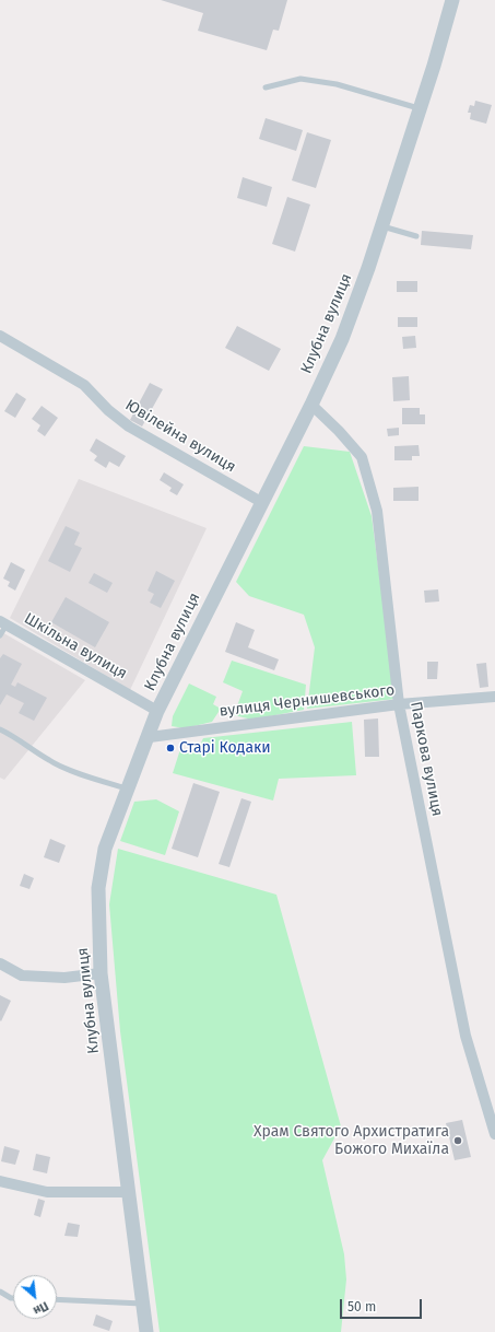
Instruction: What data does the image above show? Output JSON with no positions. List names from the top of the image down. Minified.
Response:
{"streets":{"street":["Клубна вулиця","Ювілейна вулиця","Шкільна вулиця","вулиця Чернишевського","Паркова вулиця"]},"crossings":[["Клубна вулиця","Ювілейна вулиця"],["Клубна вулиця","Шкільна вулиця"],["Клубна вулиця","вулиця Чернишевського"],["Клубна вулиця","Паркова вулиця"],["вулиця Чернишевського","Паркова вулиця"]],"places":["Старі Кодаки","Храм Святого Архистратига Божого Михаїла"],"scale_bar":"50 m","north":"bottom right"}
